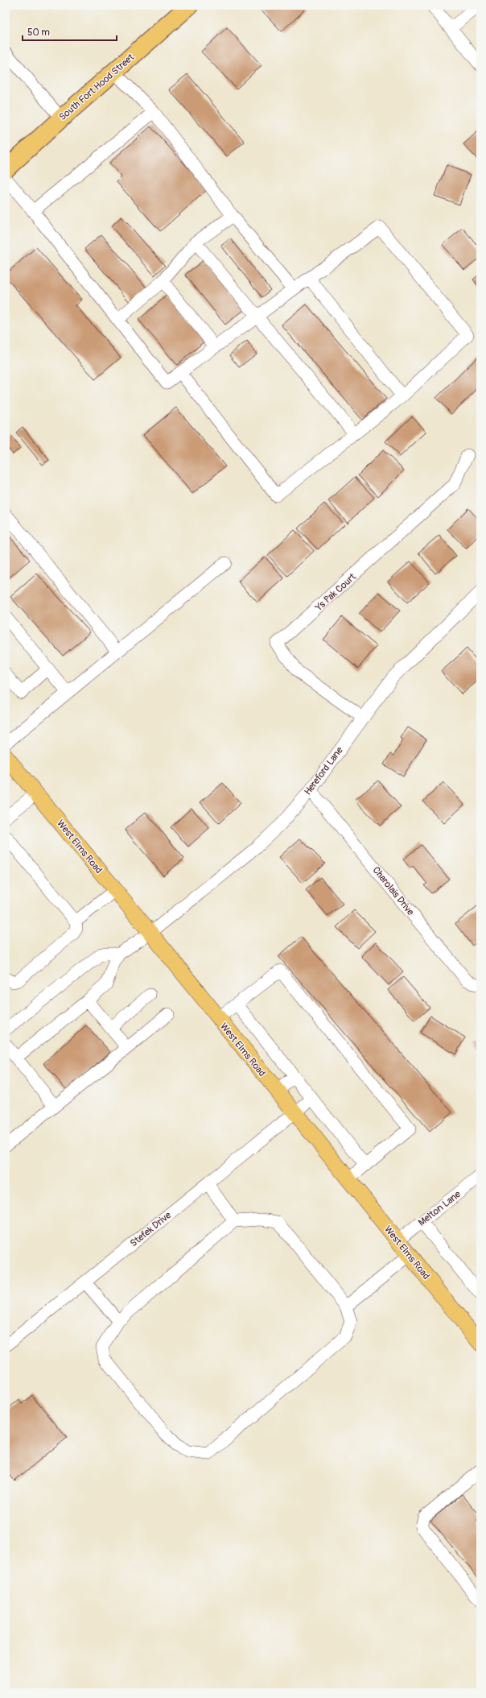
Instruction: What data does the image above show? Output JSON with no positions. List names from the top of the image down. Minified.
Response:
{"streets":{"highway":["South Fort Hood Street"],"main road":["West Elms Road"],"street":["Ys Pak Court","Hereford Lane","Charolais Drive","Melton Lane","Stefek Drive"]},"crossings":[["Ys Pak Court","Hereford Lane"],["Hereford Lane","West Elms Road"],["Hereford Lane","Charolais Drive"],["West Elms Road","Melton Lane"],["West Elms Road","Stefek Drive"]],"scale_bar":"50 m"}
